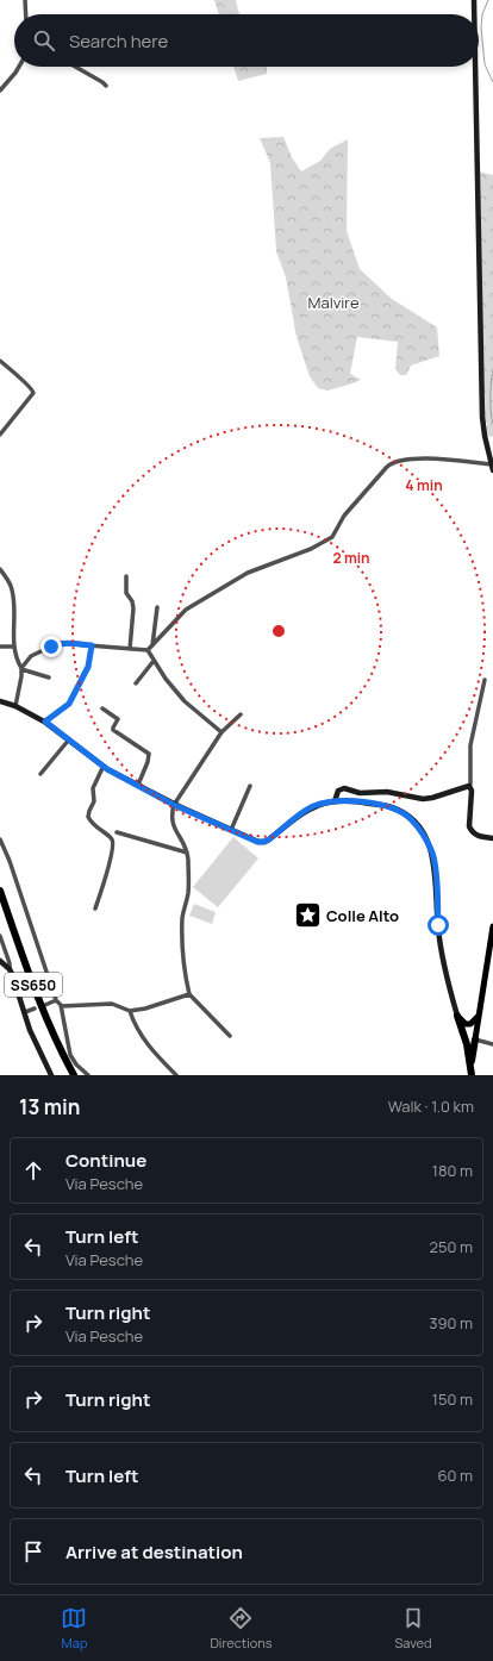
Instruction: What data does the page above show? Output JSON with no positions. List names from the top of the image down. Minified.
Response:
{"streets":{"highway":["SS650"]},"parks":["Malvire"],"places":{"place":["Colle Alto"]},"page":{"search":"Search here","heading":["13 min","Walk · 1.0 km"],"list":[["Continue","Via Pesche","180 m"],["Turn left","Via Pesche","250 m"],["Turn right","Via Pesche","390 m"],["Turn right","150 m"],["Turn left","60 m"],"Arrive at destination"],"nav":["Map","Directions","Saved"]},"rings":["4 min","2 min"]}
